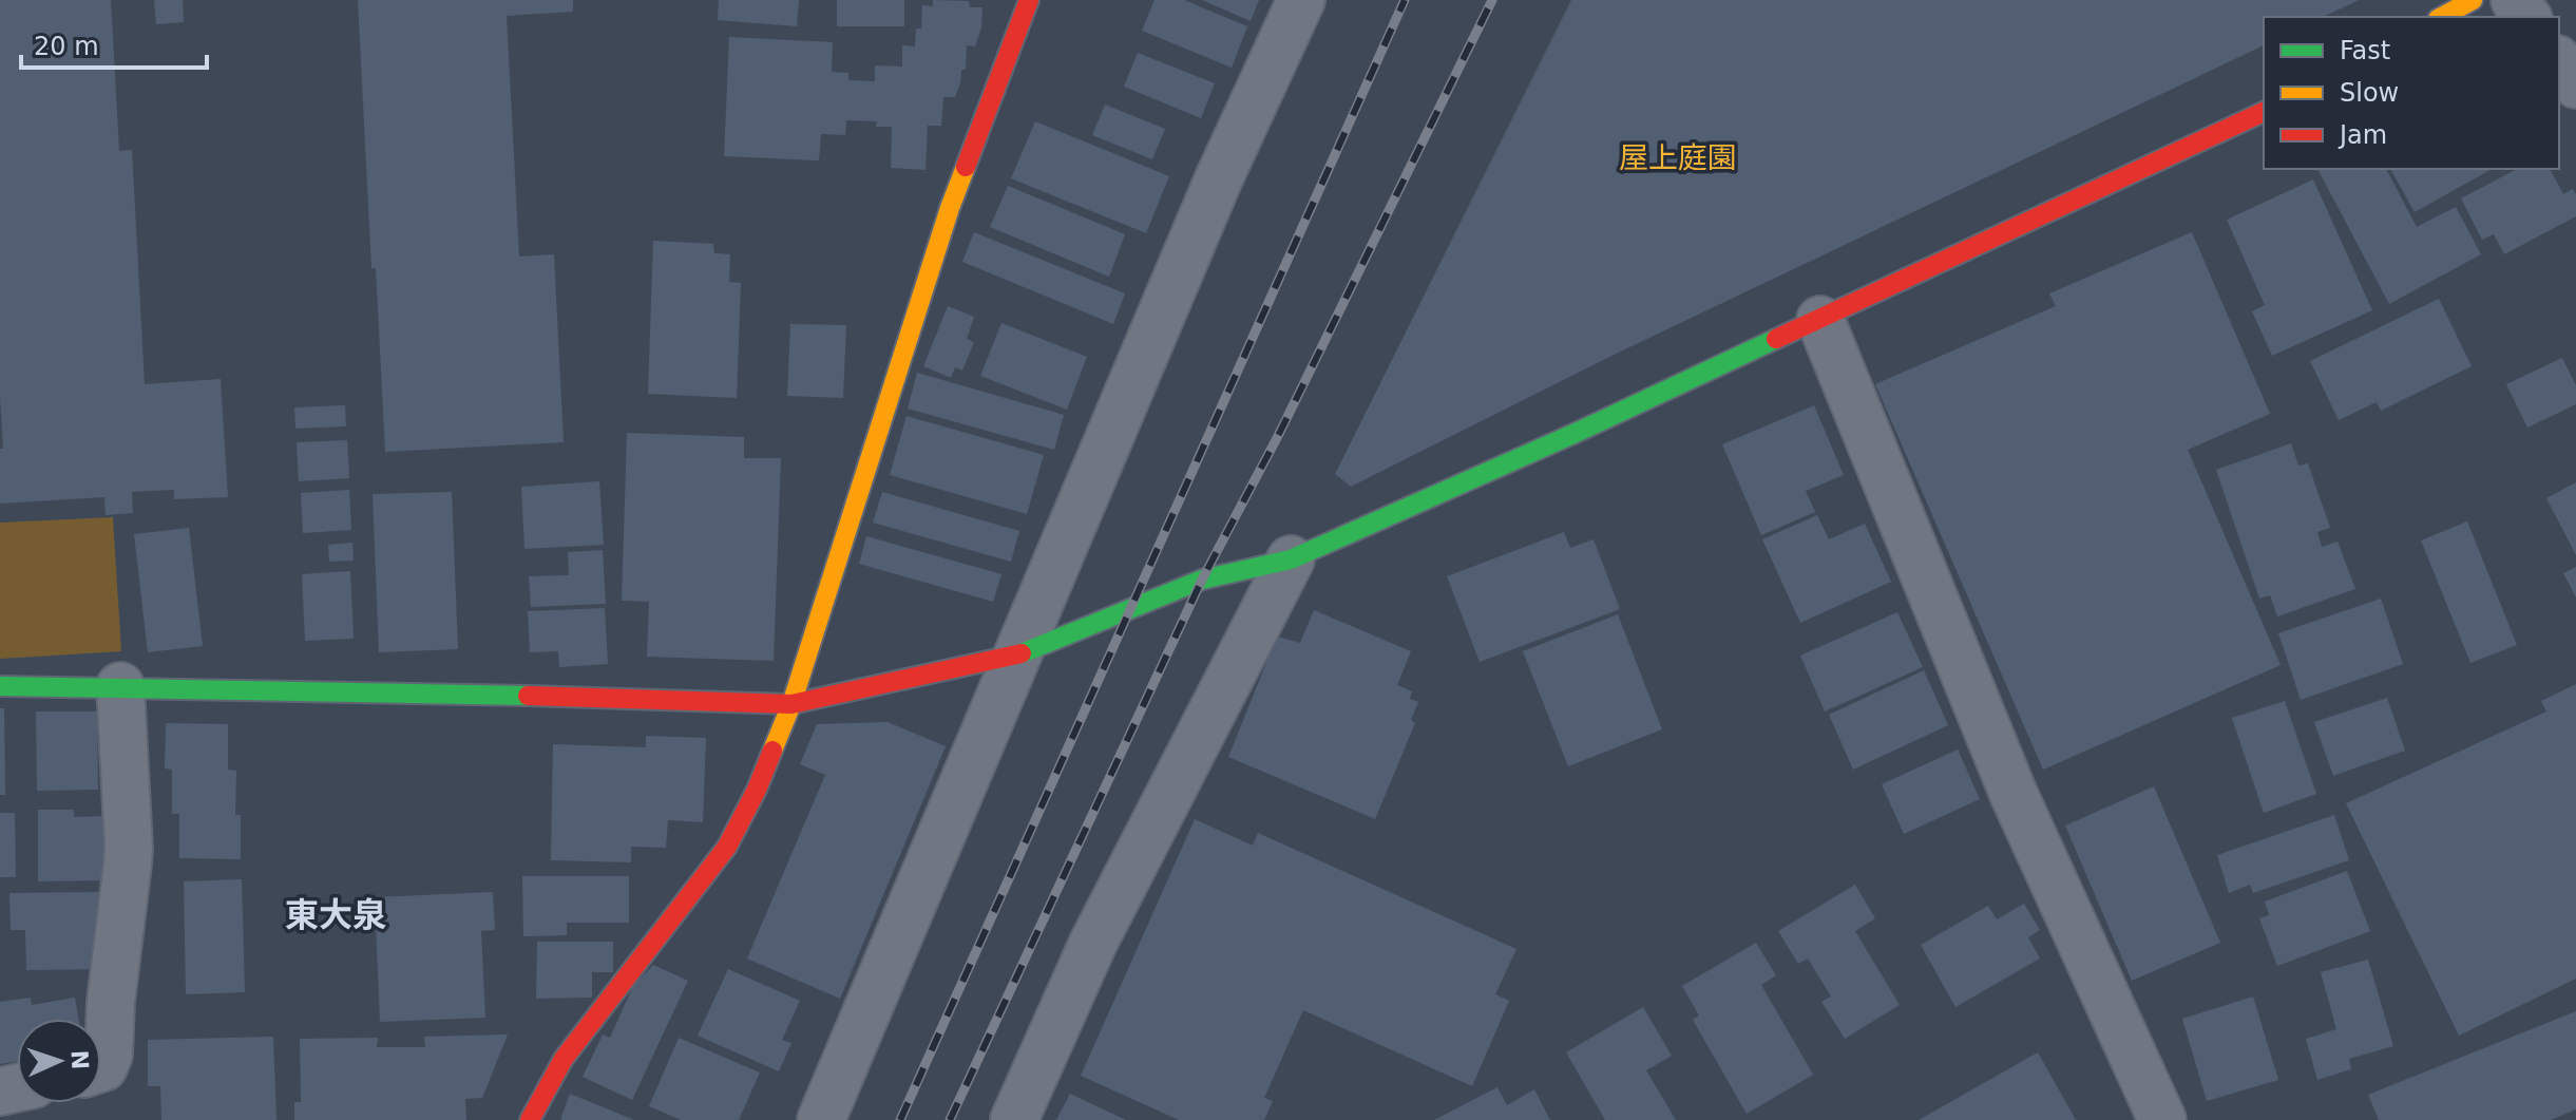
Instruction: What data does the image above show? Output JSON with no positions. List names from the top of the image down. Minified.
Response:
{"districts":["東大泉"],"parks":["屋上庭園"],"legend":["Fast","Slow","Jam"],"scale_bar":"20 m","north":"right"}
